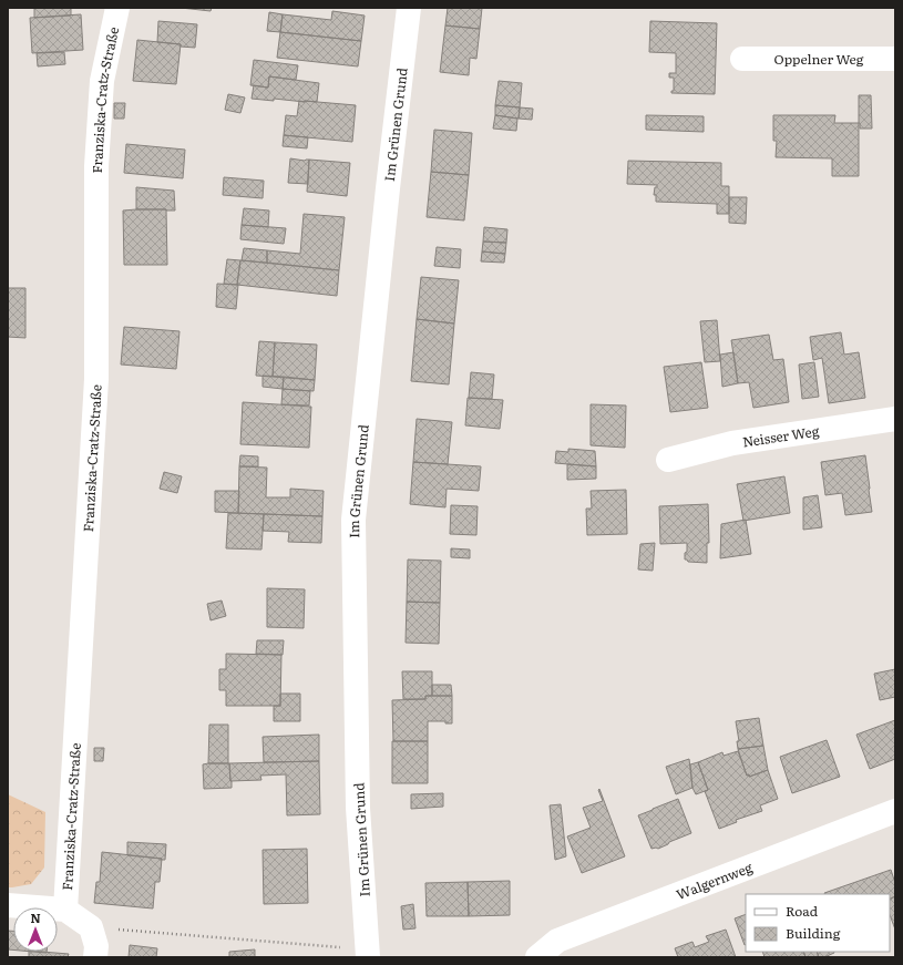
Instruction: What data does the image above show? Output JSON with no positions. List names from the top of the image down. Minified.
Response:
{"streets":{"street":["Oppelner Weg","Franziska-Cratz-Straße","Im Grünen Grund","Neisser Weg","Walgernweg"]},"legend":["Road","Building"],"north":"top"}
